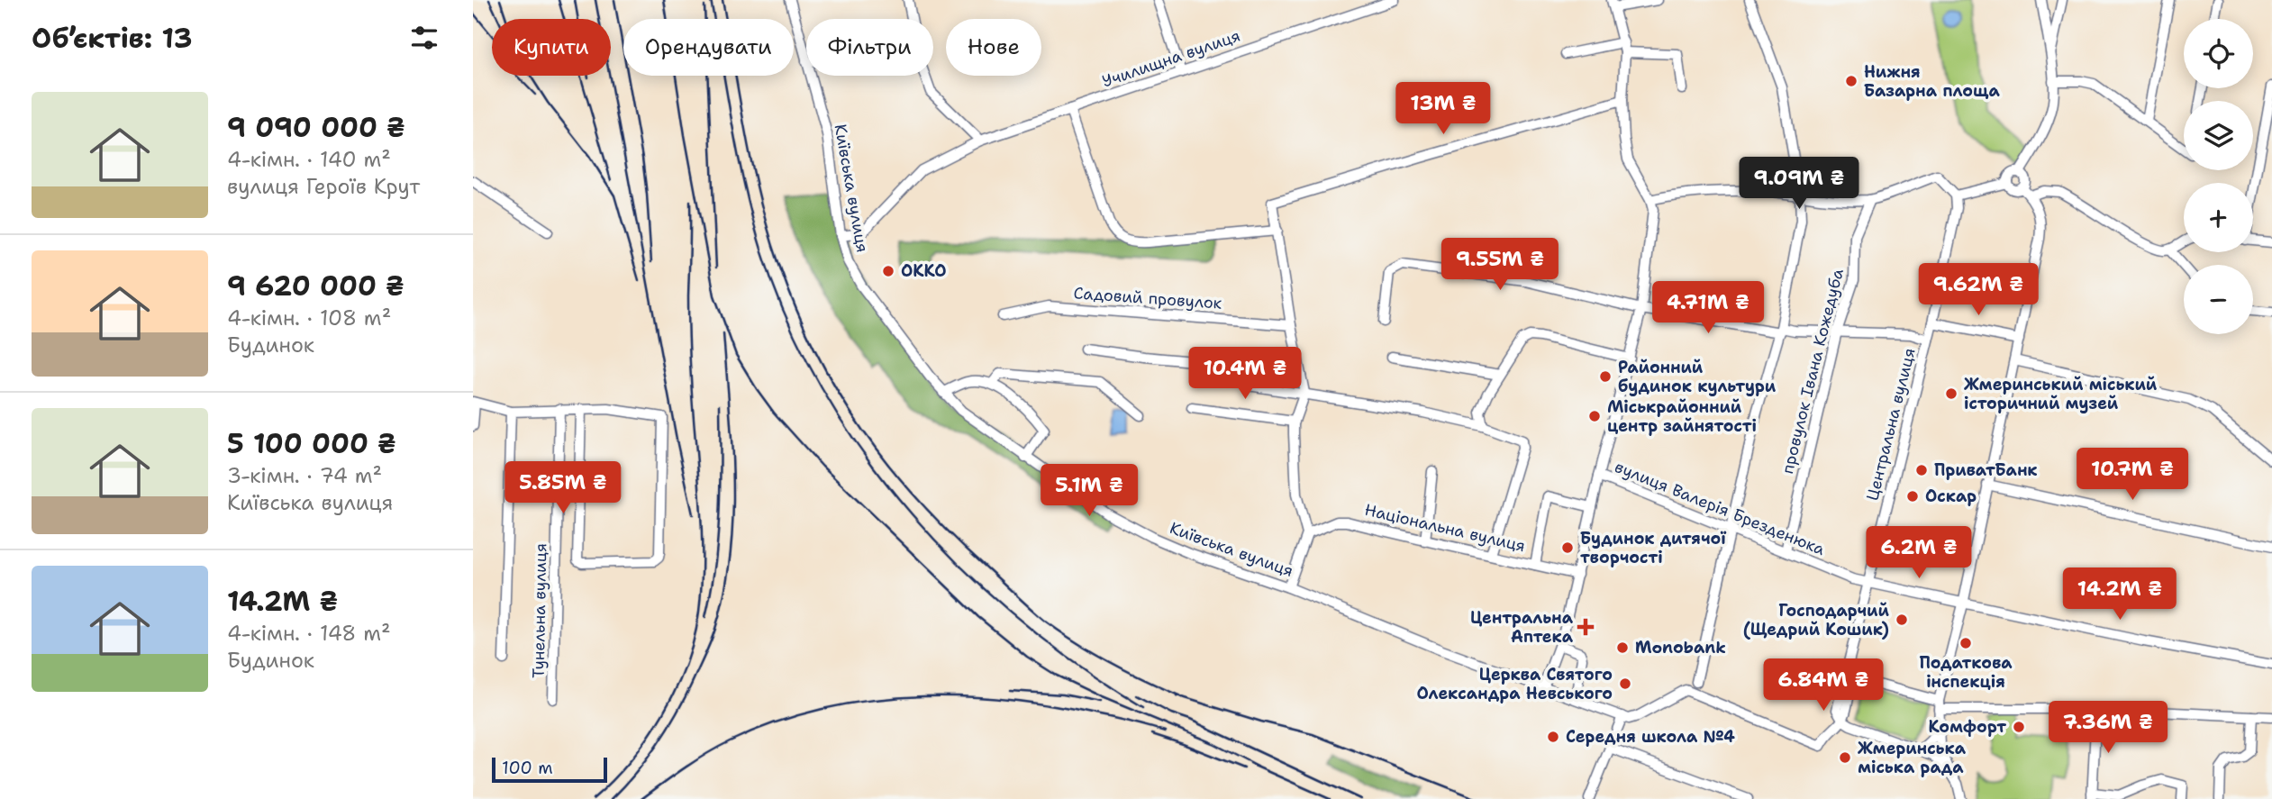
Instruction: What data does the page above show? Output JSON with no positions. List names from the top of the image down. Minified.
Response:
{"streets":{"street":["Училищна вулиця","Київська вулиця","Садовий провулок","провулок Івана Кожедуба","Центральна вулиця","вулиця Валерія Брезденюка","Національна вулиця","Тунельна вулиця"]},"crossings":[["Училищна вулиця","Київська вулиця"],["провулок Івана Кожедуба","вулиця Валерія Брезденюка"],["Центральна вулиця","вулиця Валерія Брезденюка"]],"places":{"other":["Нижня Базарна площа","ОККО","Районний будинок культури","Жмеринський міський історичний музей","Міськрайонний центр зайнятості","ПриватБанк","Оскар","Будинок дитячої творчості","Господарчий (Щедрий Кошик)","Податкова інспекція","Monobank","Церква Святого Олександра Невського","Комфорт","Середня школа №4","Жмеринська міська рада"],"health":["Центральна Аптека"]},"scale_bar":"100 m","page":{"heading":"Об’єктів: 13","map_buttons":["+","−"],"chip":["Купити","Орендувати","Фільтри","Нове"],"list":[{"name":"9 090 000 ₴","note":"4-кімн. · 140 m² · вулиця Героїв Крут"},{"name":"9 620 000 ₴","note":"4-кімн. · 108 m² · Будинок"},{"name":"5 100 000 ₴","note":"3-кімн. · 74 m² · Київська вулиця"},{"name":"14.2M ₴","note":"4-кімн. · 148 m² · Будинок"}],"price":["13M ₴","9.09M ₴","9.55M ₴","9.62M ₴","4.71M ₴","10.4M ₴","10.7M ₴","5.85M ₴","5.1M ₴","6.2M ₴","14.2M ₴","6.84M ₴","7.36M ₴"],"scale":"100 m"}}
